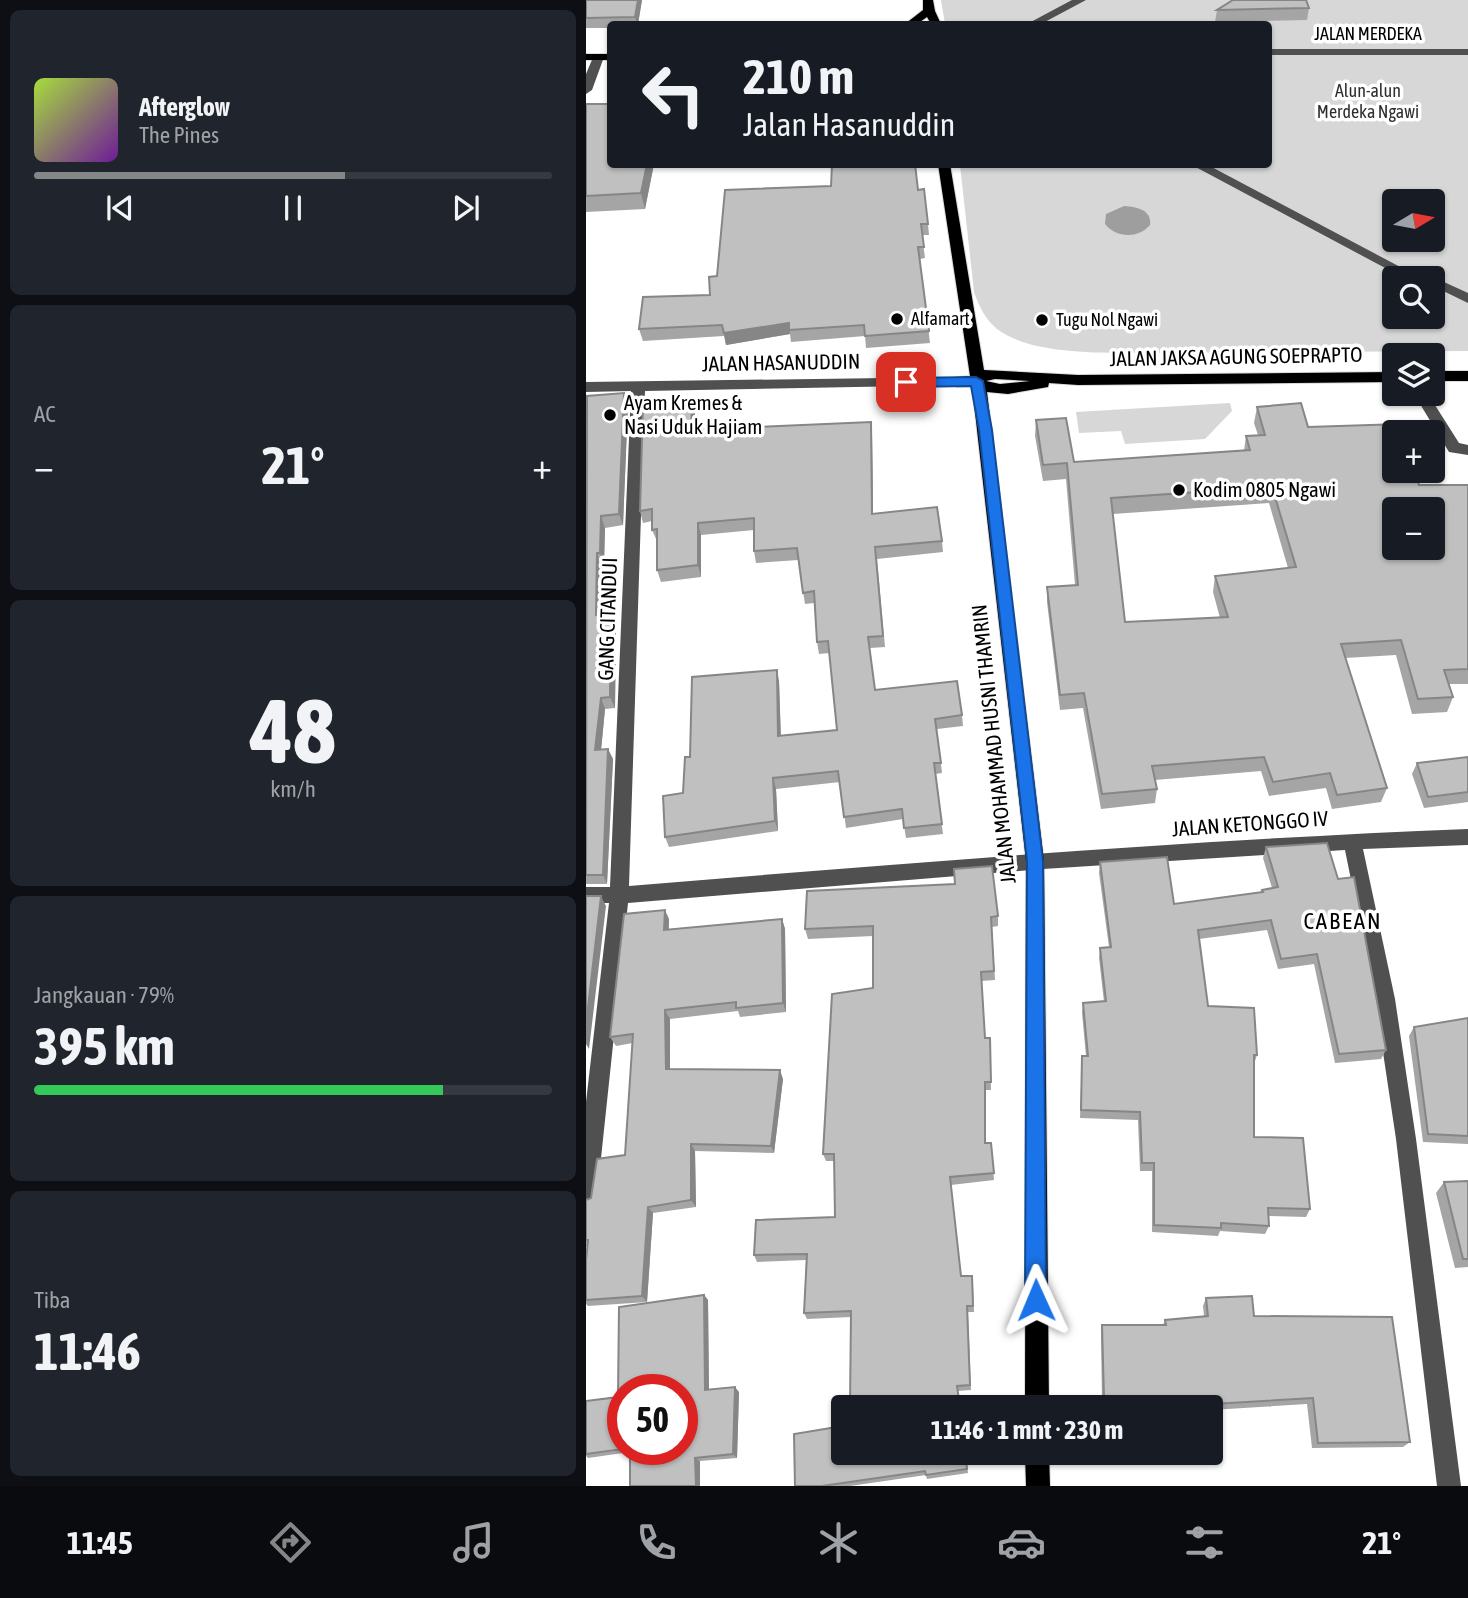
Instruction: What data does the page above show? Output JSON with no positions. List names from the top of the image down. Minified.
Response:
{"streets":{"main road":["JALAN JAKSA AGUNG SOEPRAPTO","JALAN MOHAMMAD HUSNI THAMRIN"],"street":["JALAN MERDEKA","JALAN HASANUDDIN","GANG CITANDUI","JALAN KETONGGO IV"]},"crossings":[["JALAN JAKSA AGUNG SOEPRAPTO","JALAN HASANUDDIN"],["JALAN JAKSA AGUNG SOEPRAPTO","JALAN MOHAMMAD HUSNI THAMRIN"],["JALAN HASANUDDIN","GANG CITANDUI"],["JALAN HASANUDDIN","JALAN MOHAMMAD HUSNI THAMRIN"],["GANG CITANDUI","JALAN KETONGGO IV"],["JALAN MOHAMMAD HUSNI THAMRIN","JALAN KETONGGO IV"]],"districts":["CABEAN"],"parks":["Alun-alun Merdeka Ngawi"],"places":["Alfamart","Tugu Nol Ngawi","Ayam Kremes & Nasi Uduk Hajiam","Kodim 0805 Ngawi"],"north":"right","page":{"turn":["210 m","Jalan Hasanuddin"],"song":["Afterglow","The Pines"],"map_buttons":["+","−"],"tile":["AC",["48","km/h"],["Jangkauan · 79%","395 km"],["Tiba","11:46"]],"heat":["−","21°","+"],"limit":"50","trip":"11:46 · 1 mnt · 230 m","tabs":["11:45","21°"]}}
